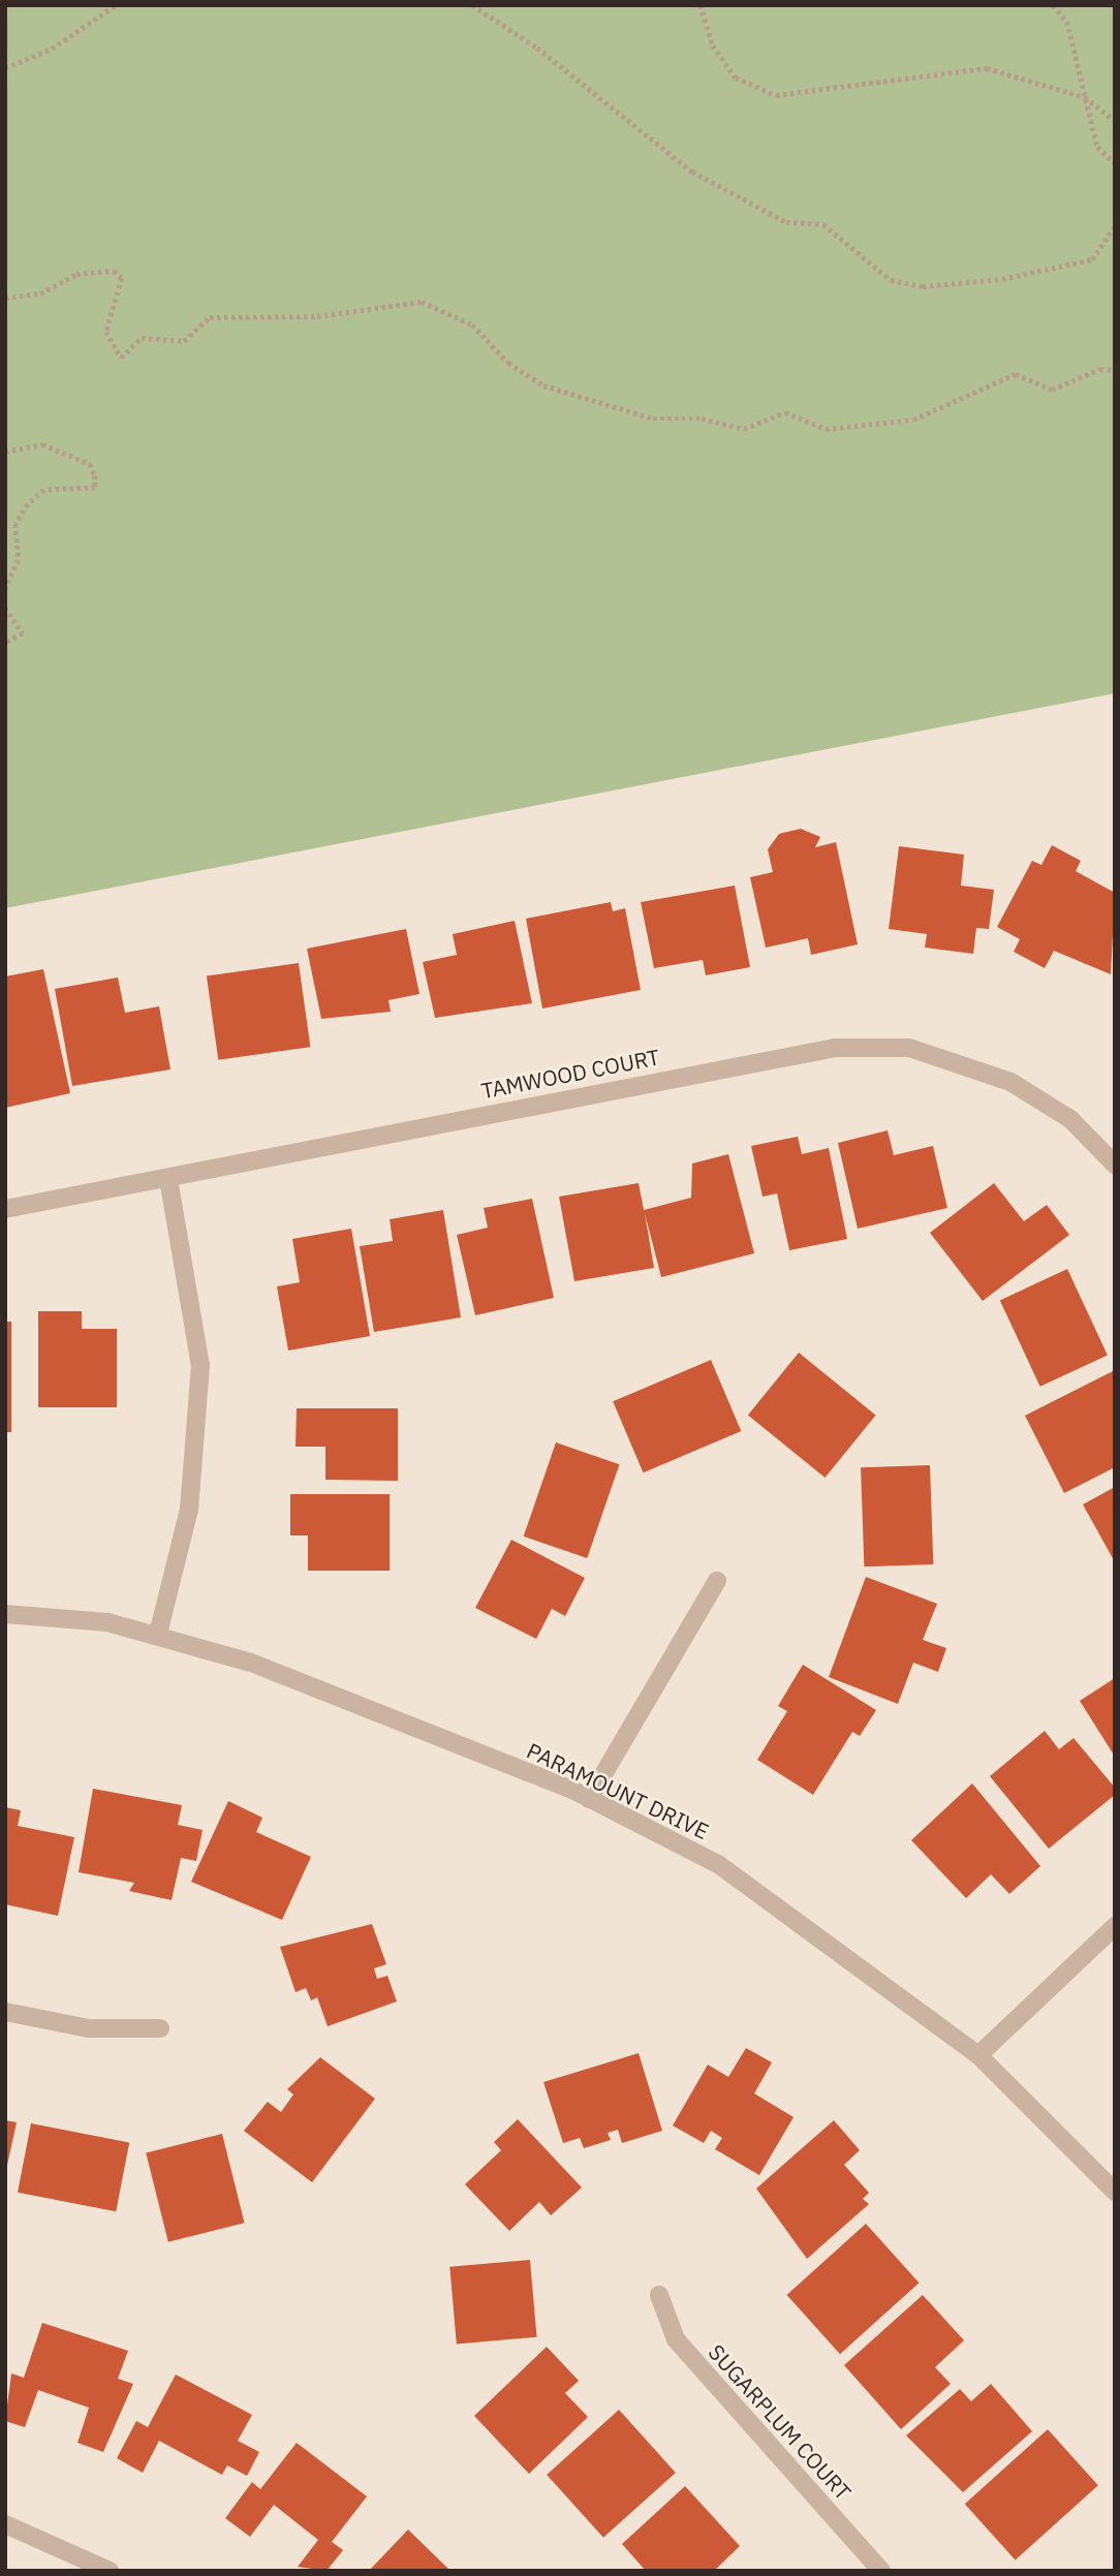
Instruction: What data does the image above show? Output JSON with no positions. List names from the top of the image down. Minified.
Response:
{"streets":{"street":["TAMWOOD COURT","PARAMOUNT DRIVE","SUGARPLUM COURT"]}}
